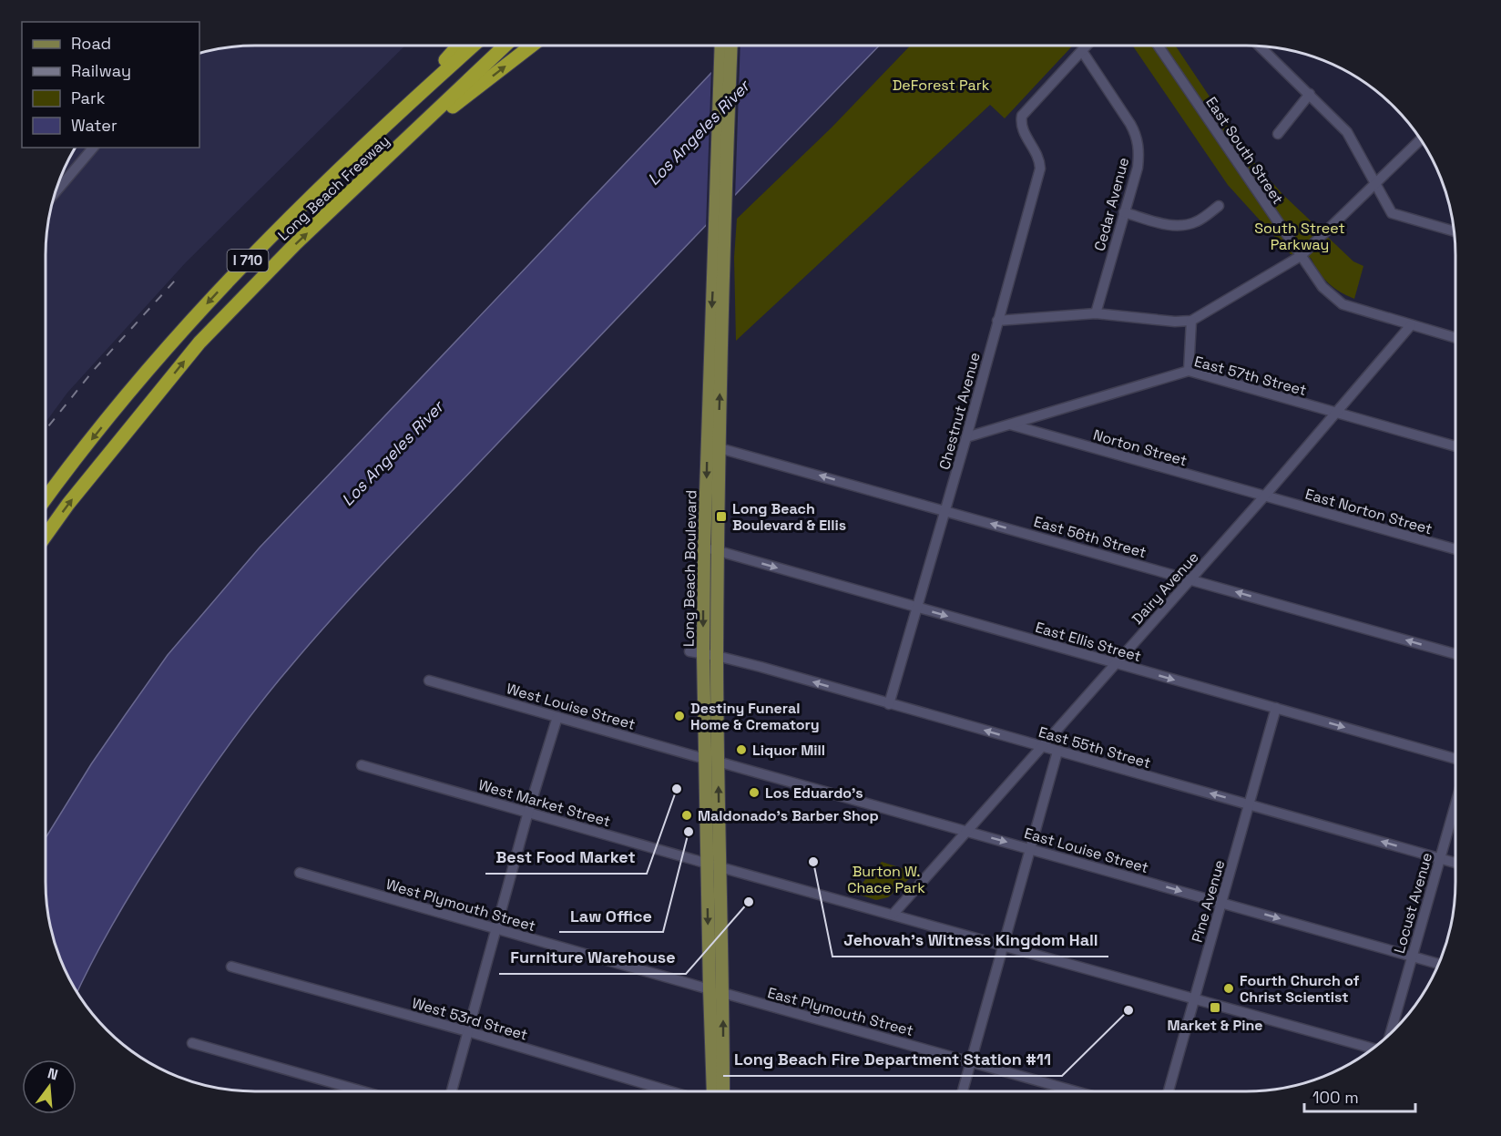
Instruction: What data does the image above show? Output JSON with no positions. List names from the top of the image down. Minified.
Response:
{"streets":{"highway":["Long Beach Freeway","I 710"],"main road":["Long Beach Boulevard"],"street":["East South Street","Cedar Avenue","East 57th Street","Chestnut Avenue","Norton Street","East Norton Street","East 56th Street","Dairy Avenue","East Ellis Street","West Louise Street","East 55th Street","West Market Street","East Louise Street","Pine Avenue","Locust Avenue","West Plymouth Street","East Plymouth Street","West 53rd Street"]},"crossings":[["East South Street","Dairy Avenue"],["Cedar Avenue","Chestnut Avenue"],["East 57th Street","Chestnut Avenue"],["East 57th Street","Norton Street"],["East 57th Street","Dairy Avenue"],["Chestnut Avenue","East 56th Street"],["Chestnut Avenue","East Ellis Street"],["Chestnut Avenue","East 55th Street"],["Norton Street","East Norton Street"],["Norton Street","Dairy Avenue"],["East Norton Street","Dairy Avenue"],["East 56th Street","Long Beach Boulevard"],["East 56th Street","Dairy Avenue"],["Long Beach Boulevard","East Ellis Street"],["Long Beach Boulevard","West Louise Street"],["Long Beach Boulevard","East 55th Street"],["Long Beach Boulevard","West Market Street"],["Long Beach Boulevard","East Louise Street"],["Long Beach Boulevard","West Plymouth Street"],["Long Beach Boulevard","East Plymouth Street"],["Dairy Avenue","East Ellis Street"],["Dairy Avenue","East 55th Street"],["Dairy Avenue","West Market Street"],["Dairy Avenue","East Louise Street"],["East Ellis Street","Pine Avenue"],["East 55th Street","Pine Avenue"],["East 55th Street","Locust Avenue"],["West Market Street","Pine Avenue"],["East Louise Street","Pine Avenue"],["East Louise Street","Locust Avenue"]],"one_way":["East 56th Street","East Ellis Street","East 55th Street","East Louise Street"],"water":["Los Angeles River"],"parks":["DeForest Park","South Street Parkway","Burton W. Chace Park"],"places":{"transit":["Long Beach Boulevard & Ellis","Market & Pine"],"other":["Destiny Funeral Home & Crematory","Liquor Mill","Best Food Market","Los Eduardo's","Maldonado's Barber Shop","Law Office","Jehovah's Witness Kingdom Hall","Furniture Warehouse","Fourth Church of Christ Scientist","Long Beach Fire Department Station #11"]},"legend":["Road","Railway","Park","Water"],"scale_bar":"100 m","north":"top"}
